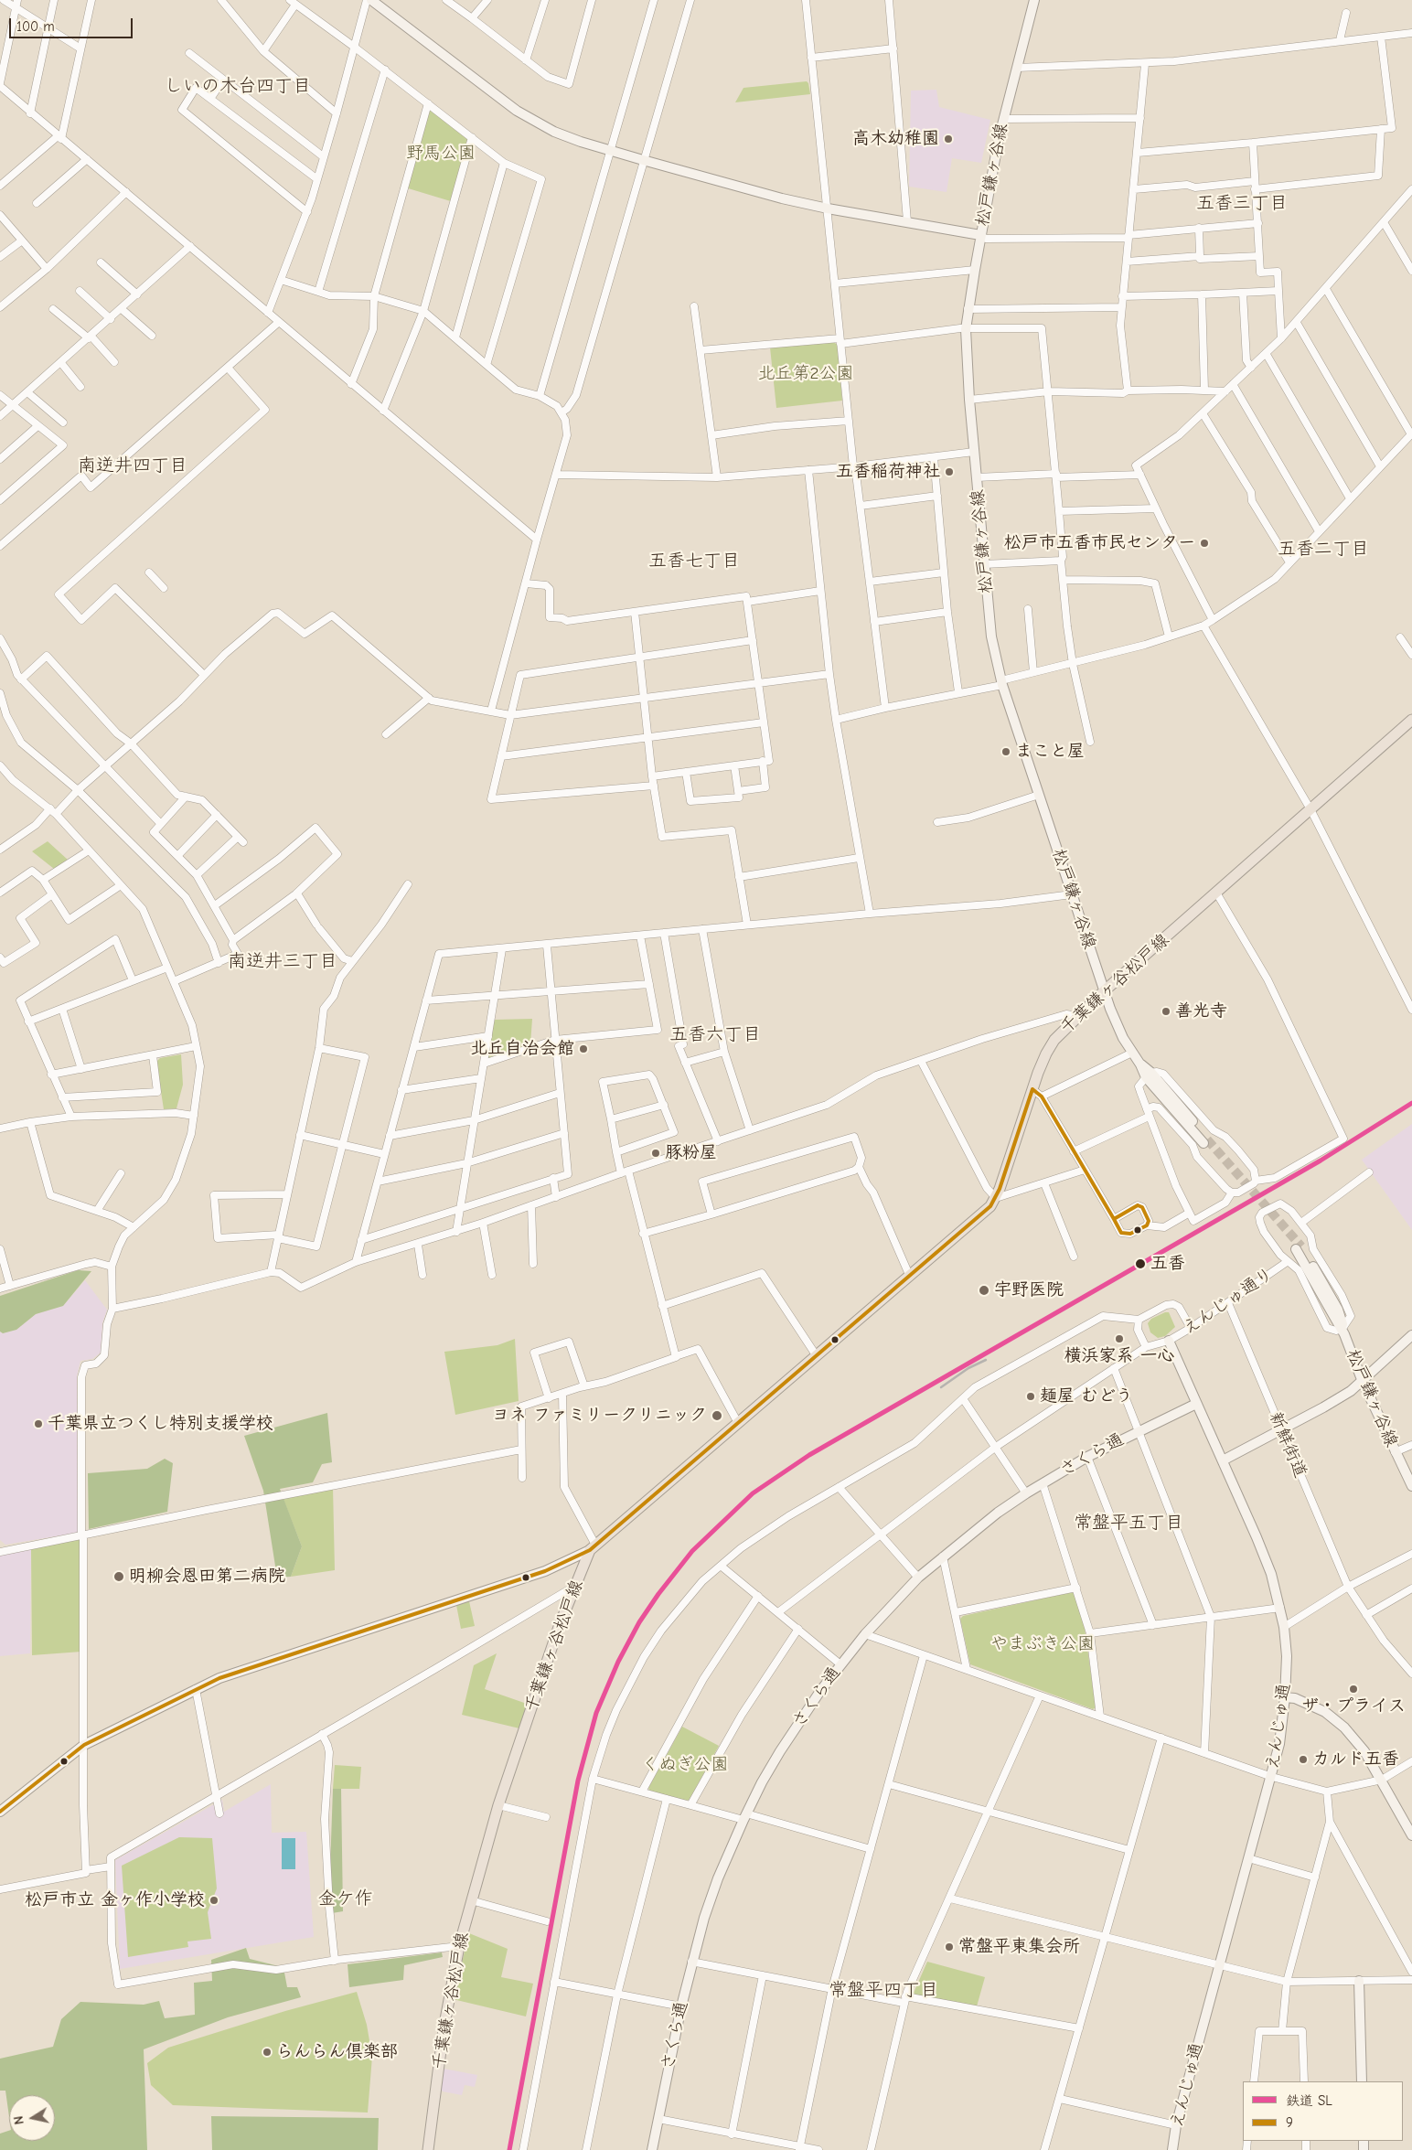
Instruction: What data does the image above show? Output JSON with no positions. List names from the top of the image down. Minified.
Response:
{"streets":{"main road":["千葉鎌ヶ谷松戸線"],"street":["松戸鎌ヶ谷線","えんじゅ通り","新鮮街道","さくら通","えんじゅ通"]},"crossings":[["松戸鎌ヶ谷線","千葉鎌ヶ谷松戸線"],["えんじゅ通り","新鮮街道"],["えんじゅ通り","えんじゅ通"],["さくら通","えんじゅ通"]],"districts":["しいの木台四丁目","五香三丁目","南逆井四丁目","五香二丁目","五香七丁目","南逆井三丁目","五香六丁目","常盤平五丁目","金ケ作","常盤平四丁目"],"parks":["野馬公園","北丘第2公園","やまぶき公園","くぬぎ公園"],"places":["高木幼稚園","五香稲荷神社","松戸市五香市民センター","まこと屋","善光寺","北丘自治会館","豚粉屋","五香","宇野医院","横浜家系 一心","麺屋 むどう","ヨネ ファミリークリニック","千葉県立つくし特別支援学校","明柳会恩田第二病院","ザ・プライス","カルド五香","松戸市立 金ヶ作小学校","常盤平東集会所","らんらん倶楽部"],"lines":["transit line 9","rail line SL"],"legend":["鉄道 SL","9"],"scale_bar":"100 m","north":"left"}
